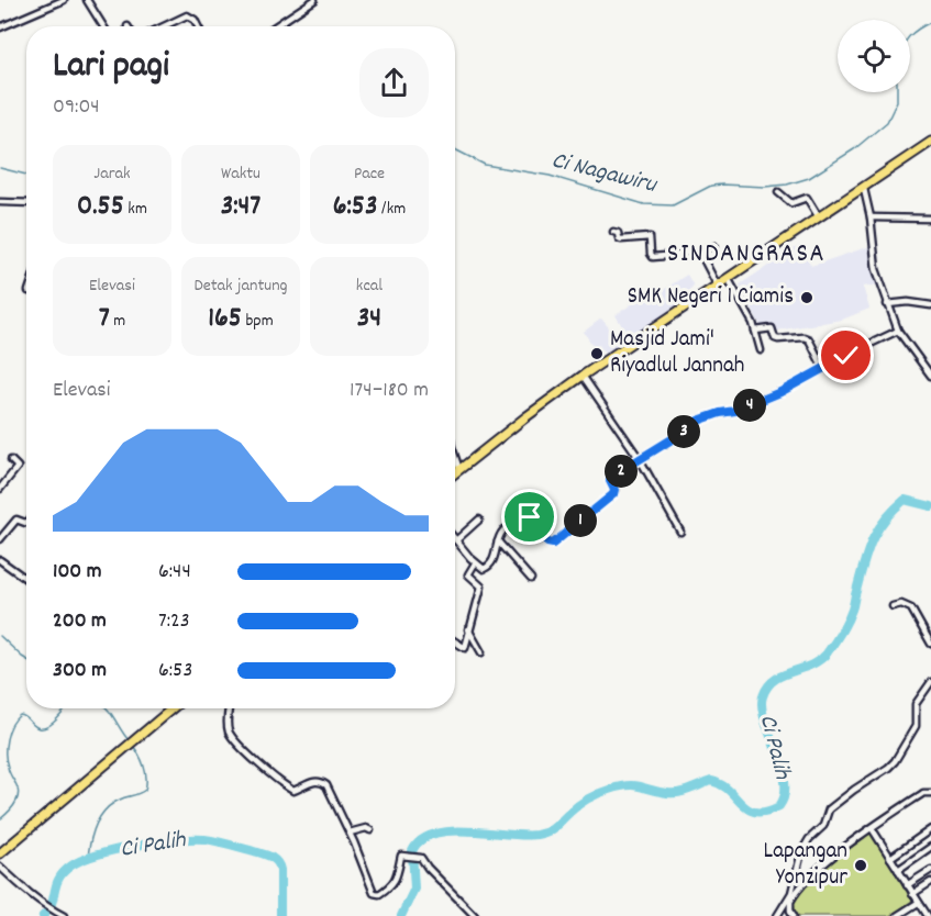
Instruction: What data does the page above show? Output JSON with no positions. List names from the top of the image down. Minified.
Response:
{"districts":["SINDANGRASA"],"water":["Ci Nagawiru","Ci Palih"],"places":["SMK Negeri 1 Ciamis","Masjid Jami' Riyadlul Jannah","Lapangan Yonzipur"],"page":{"heading":["Lari pagi","09:04"],"stats":[["Jarak","0.55 km"],["Waktu","3:47"],["Pace","6:53 /km"],["Elevasi","7 m"],["Detak jantung","165 bpm"],["kcal","34"]],"chart":["Elevasi","174–180 m"],"pins":["4","3","2","1"],"list":[{"name":"100 m","note":"6:44"},{"name":"200 m","note":"7:23"},{"name":"300 m","note":"6:53"}]}}
